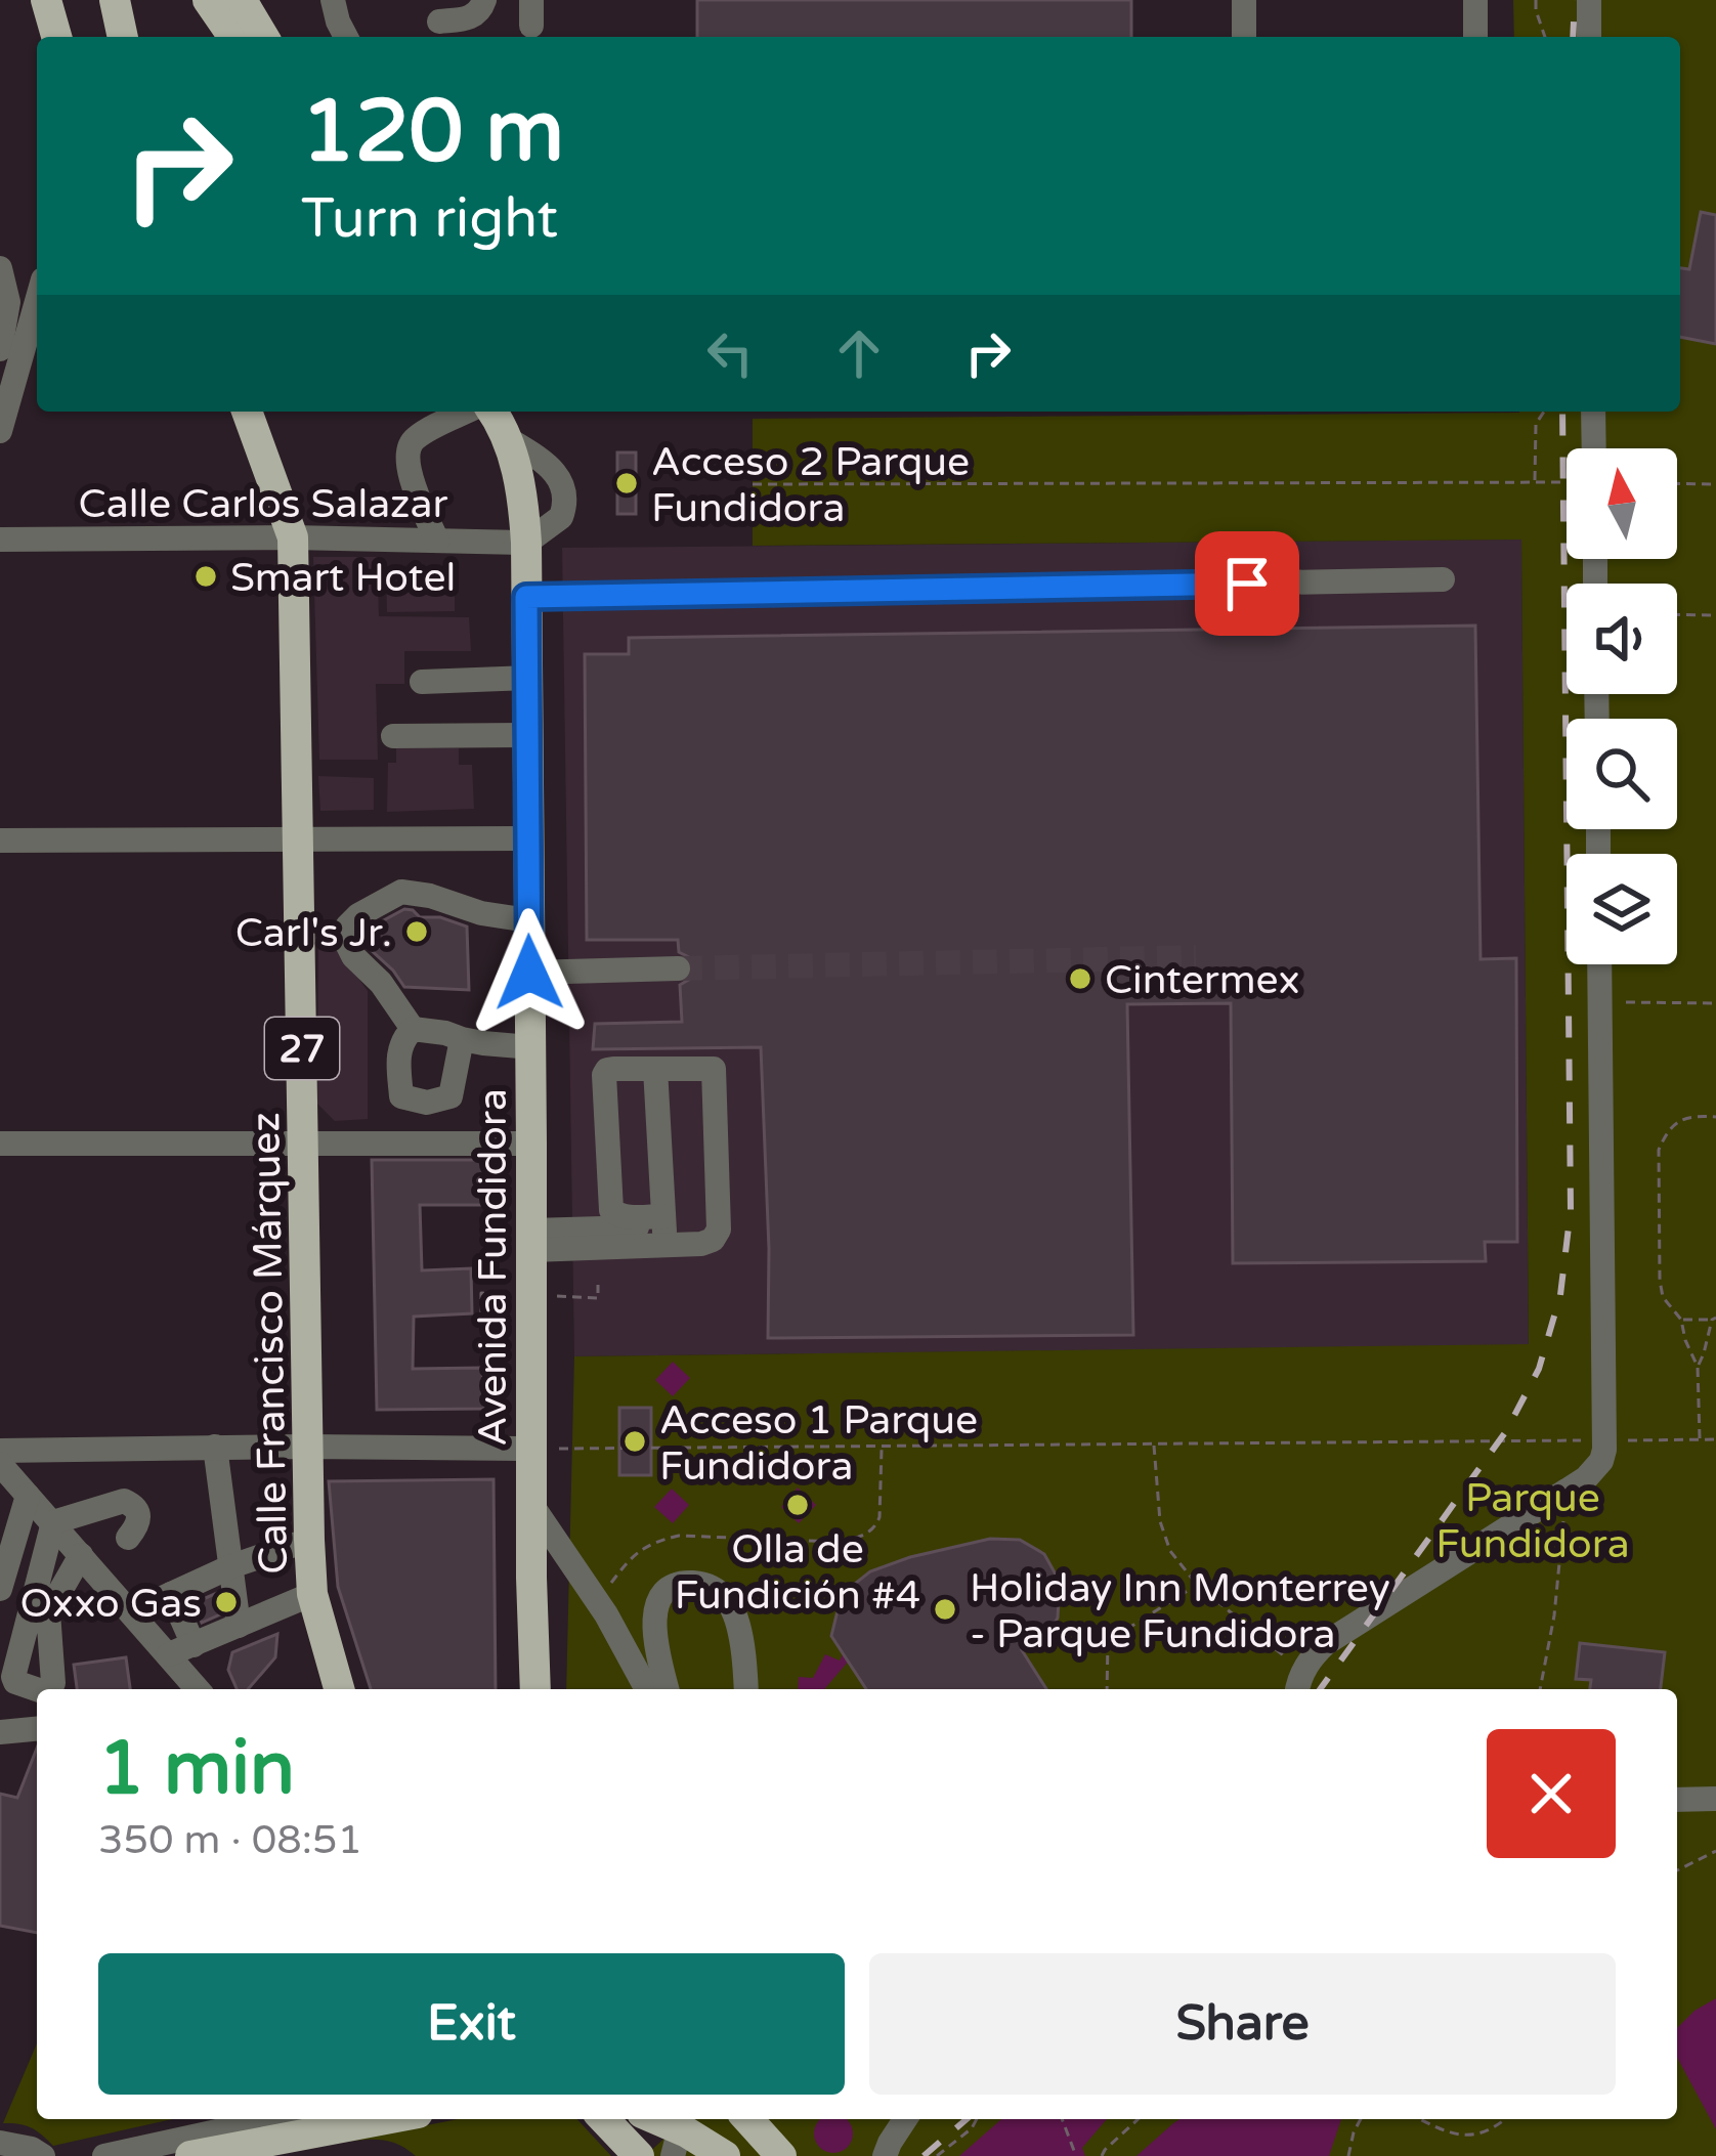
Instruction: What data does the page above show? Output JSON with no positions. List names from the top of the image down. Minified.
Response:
{"streets":{"main road":["27","Avenida Fundidora","Calle Francisco Márquez"],"street":["Calle Carlos Salazar"]},"crossings":[["Calle Carlos Salazar","Avenida Fundidora"],["Calle Carlos Salazar","Calle Francisco Márquez"]],"parks":["Parque Fundidora"],"places":["Acceso 2 Parque Fundidora","Smart Hotel","Carl's Jr.","Cintermex","Acceso 1 Parque Fundidora","Olla de Fundición #4","Oxxo Gas","Holiday Inn Monterrey - Parque Fundidora"],"north":"top","page":{"turn":["120 m","Turn right"],"heading":["1 min","350 m · 08:51"],"buttons":["Exit","Share"]}}
